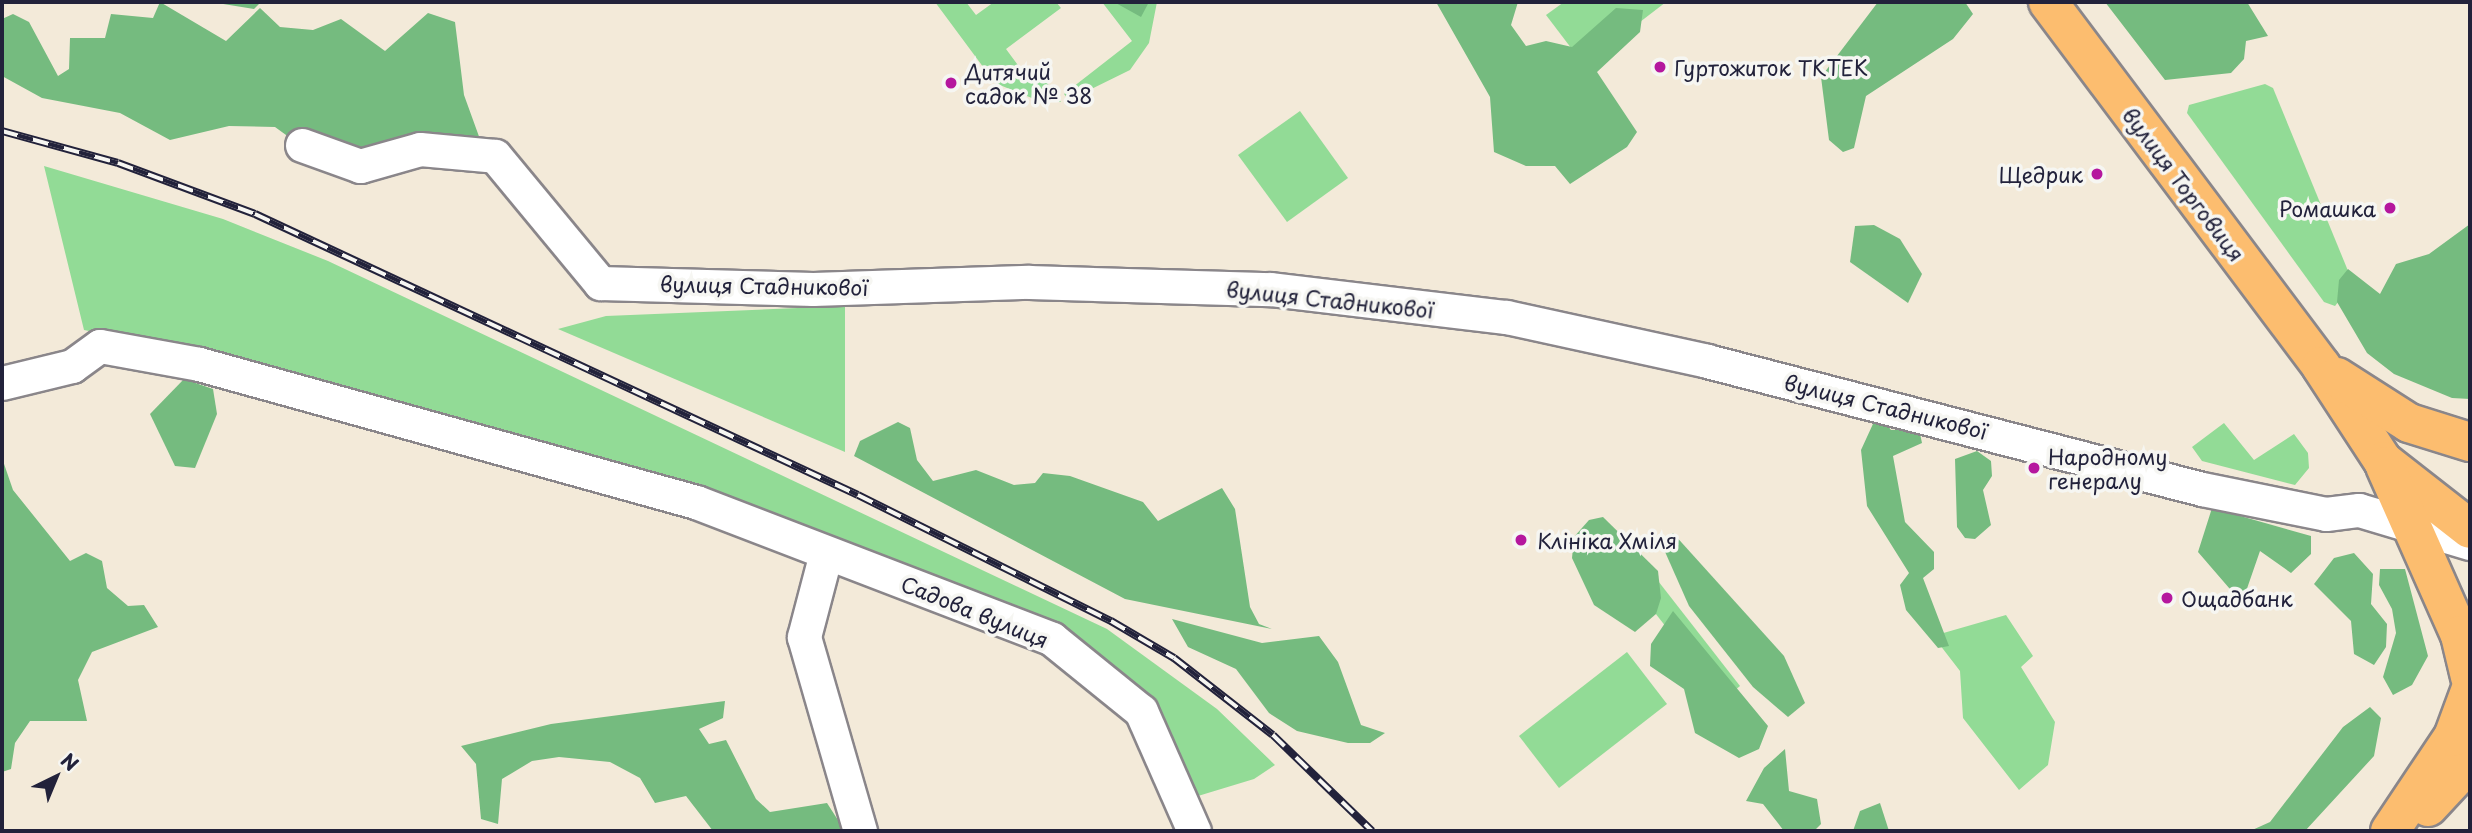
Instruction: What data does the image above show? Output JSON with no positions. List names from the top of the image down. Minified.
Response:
{"streets":{"main road":["вулиця Торговиця"],"street":["вулиця Стадникової","Садова вулиця"]},"places":["Гуртожиток TKTEK","Дитячий садок № 38","Щедрик","Ромашка","Народному генералу","Клініка Хміля","Ощадбанк"],"north":"top right"}
